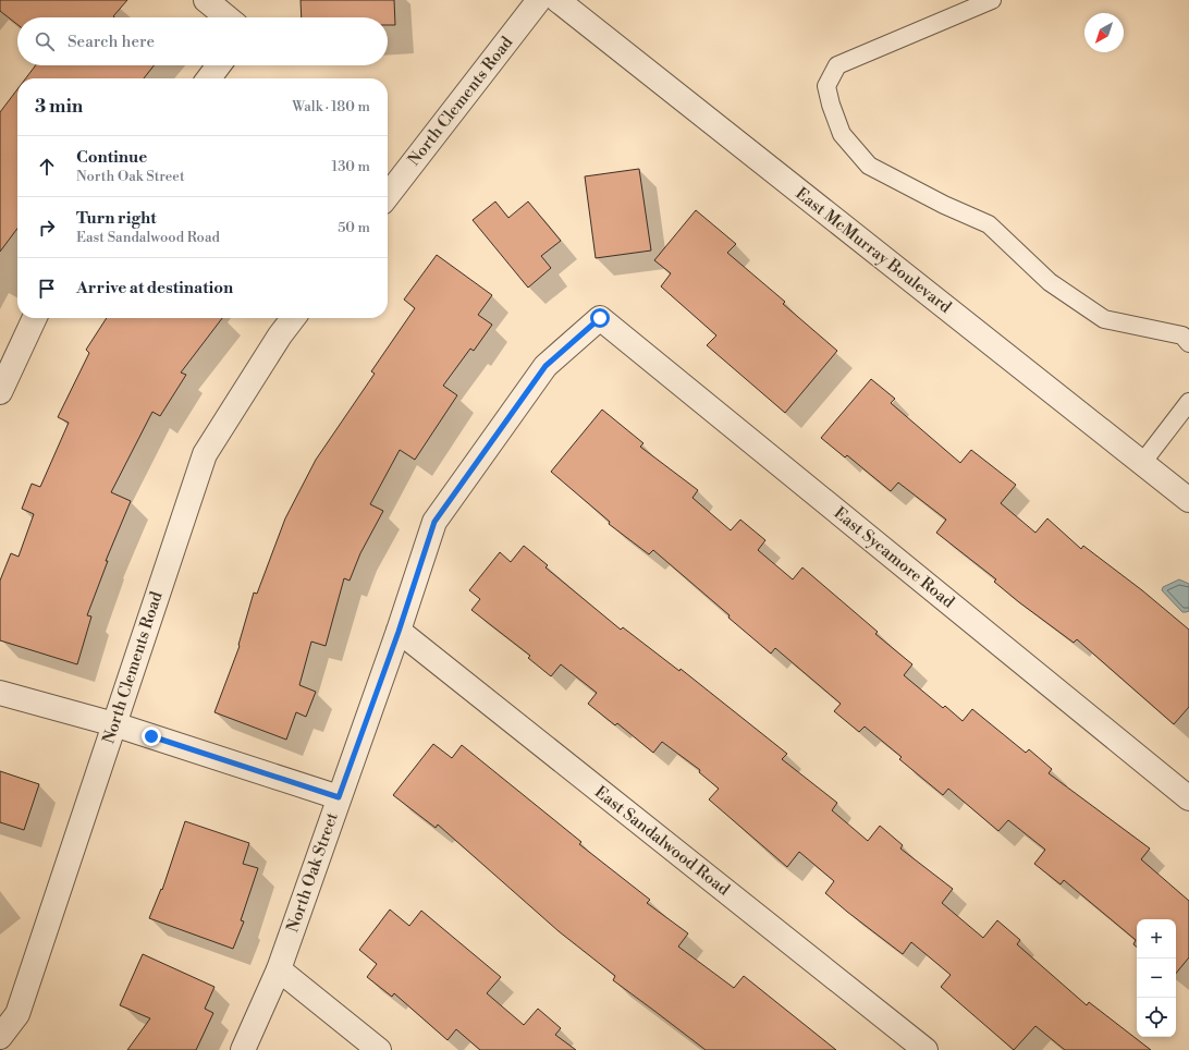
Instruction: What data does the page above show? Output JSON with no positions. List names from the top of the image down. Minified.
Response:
{"streets":{"street":["North Clements Road","East McMurray Boulevard","East Sycamore Road","East Sandalwood Road","North Oak Street"]},"crossings":[["East Sycamore Road","North Oak Street"],["East Sandalwood Road","North Oak Street"]],"north":"bottom left","page":{"search":"Search here","heading":["3 min","Walk · 180 m"],"list":[["Continue","North Oak Street","130 m"],["Turn right","East Sandalwood Road","50 m"],"Arrive at destination"],"map_buttons":["+","−"]}}
